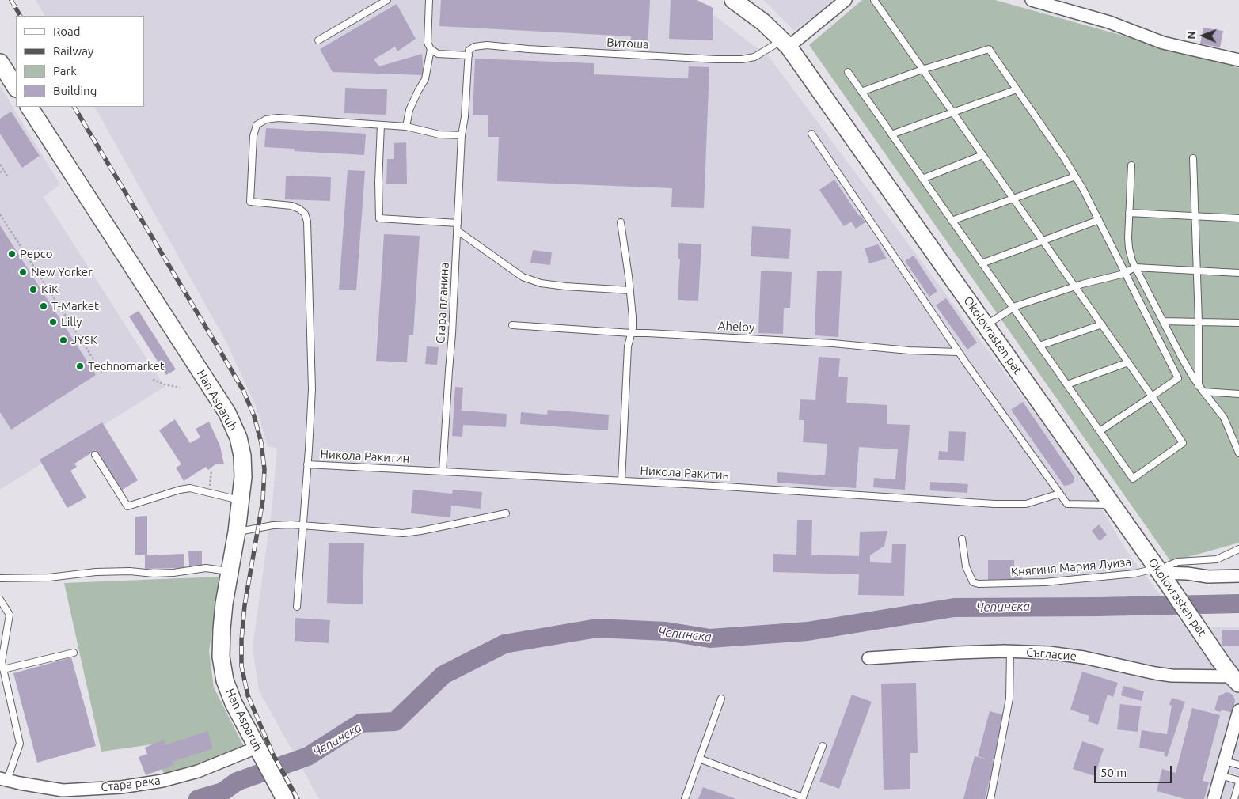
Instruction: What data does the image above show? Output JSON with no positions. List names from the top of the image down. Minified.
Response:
{"streets":{"street":["Okolovrasten pat","Han Asparuh","Съгласие","Стара река"],"lane":["Витоша","Стара планина","Aheloy","Никола Ракитин","Княгиня Мария Луиза"]},"crossings":[["Витоша","Стара планина"],["Витоша","Okolovrasten pat"],["Стара планина","Никола Ракитин"],["Okolovrasten pat","Княгиня Мария Луиза"],["Okolovrasten pat","Съгласие"],["Han Asparuh","Стара река"]],"water":["Чепинска"],"places":["Pepco","New Yorker","KiK","T-Market","Lilly","JYSK","Technomarket"],"legend":["Road","Railway","Park","Building"],"scale_bar":"50 m","north":"left"}
